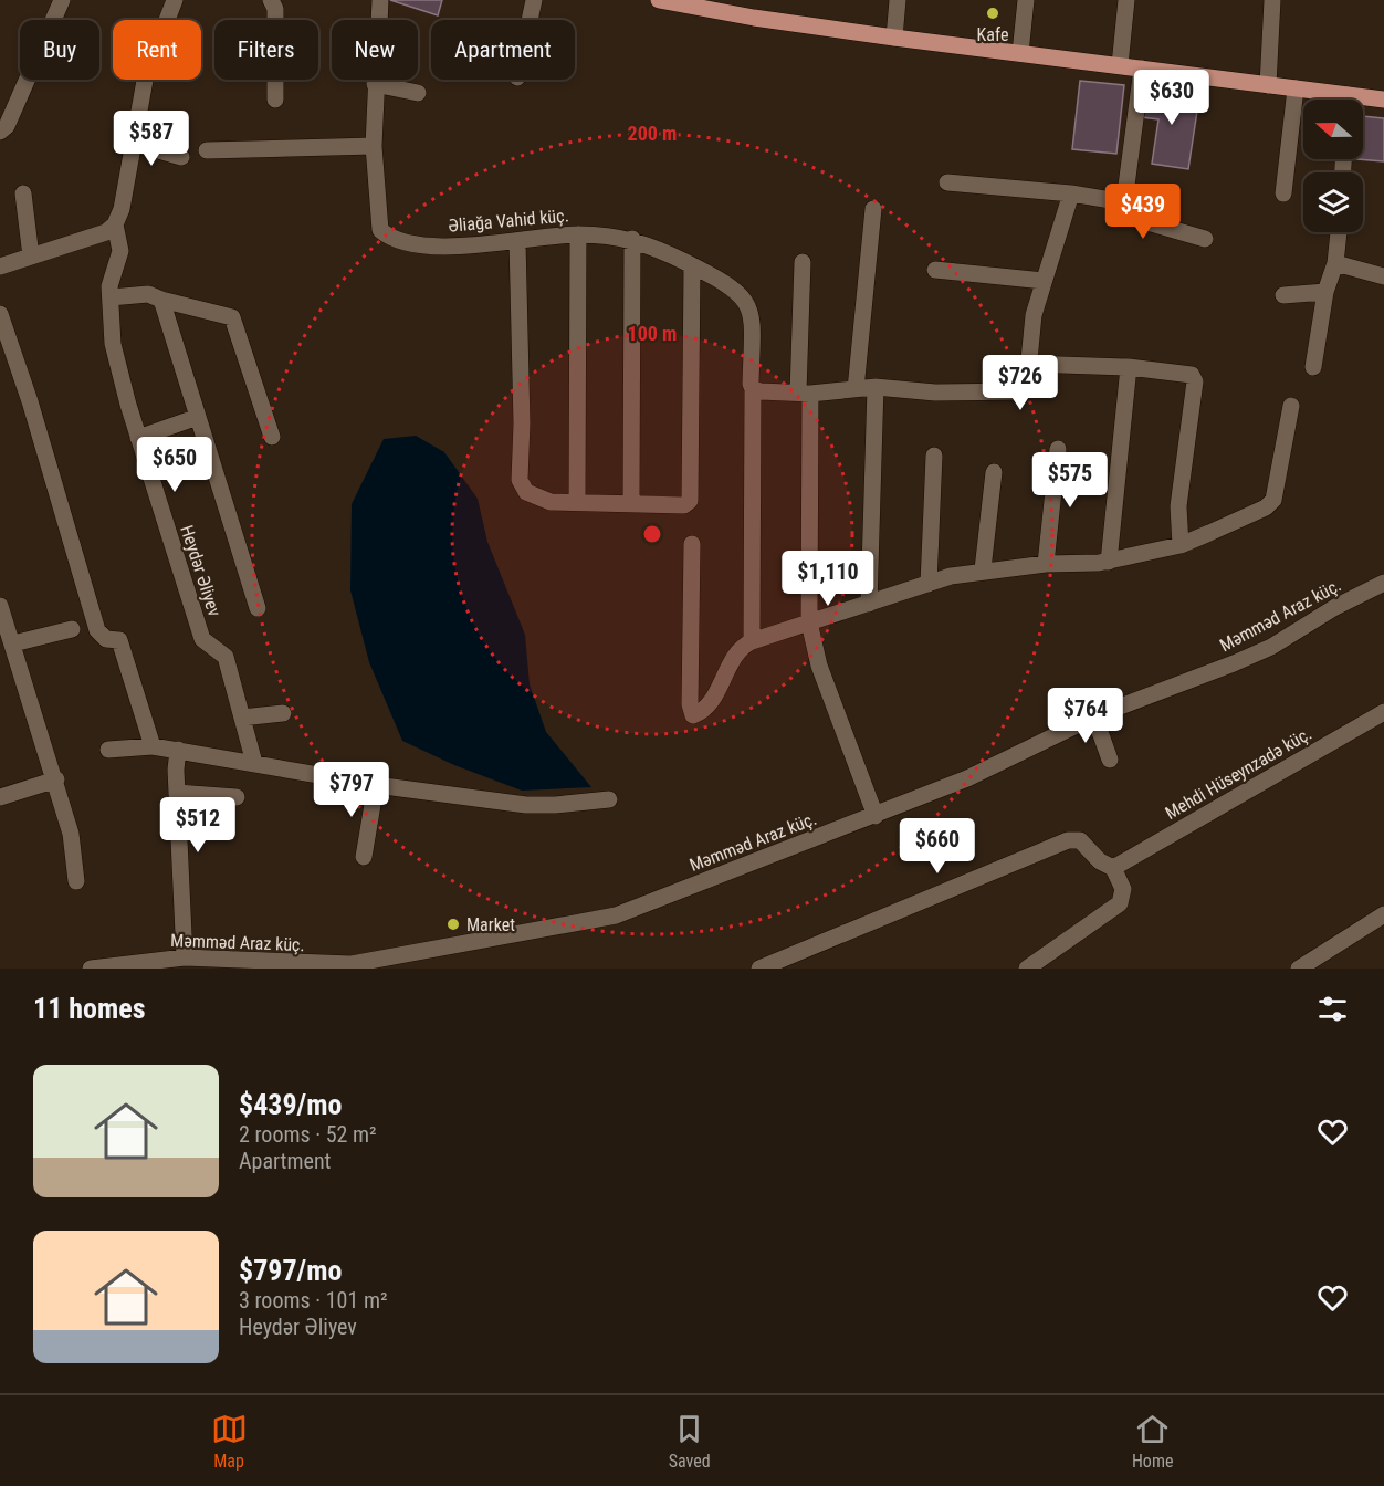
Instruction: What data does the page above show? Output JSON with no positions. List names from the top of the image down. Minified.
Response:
{"streets":{"street":["Əliağa Vahid küç.","Heydər Əliyev","Məmməd Araz küç.","Mehdi Hüseynzadə küç."]},"places":["Kafe","Market"],"north":"left","page":{"chip":["Buy","Rent","Filters","New","Apartment"],"price":["$630","$587","$439","$726","$650","$575","$1,110","$764","$797","$512","$660"],"heading":"11 homes","list":[{"name":"$439/mo","note":"2 rooms · 52 m² · Apartment"},{"name":"$797/mo","note":"3 rooms · 101 m² · Heydər Əliyev"}],"tabs":["Map","Saved","Home"]},"rings":["200 m","100 m"]}
